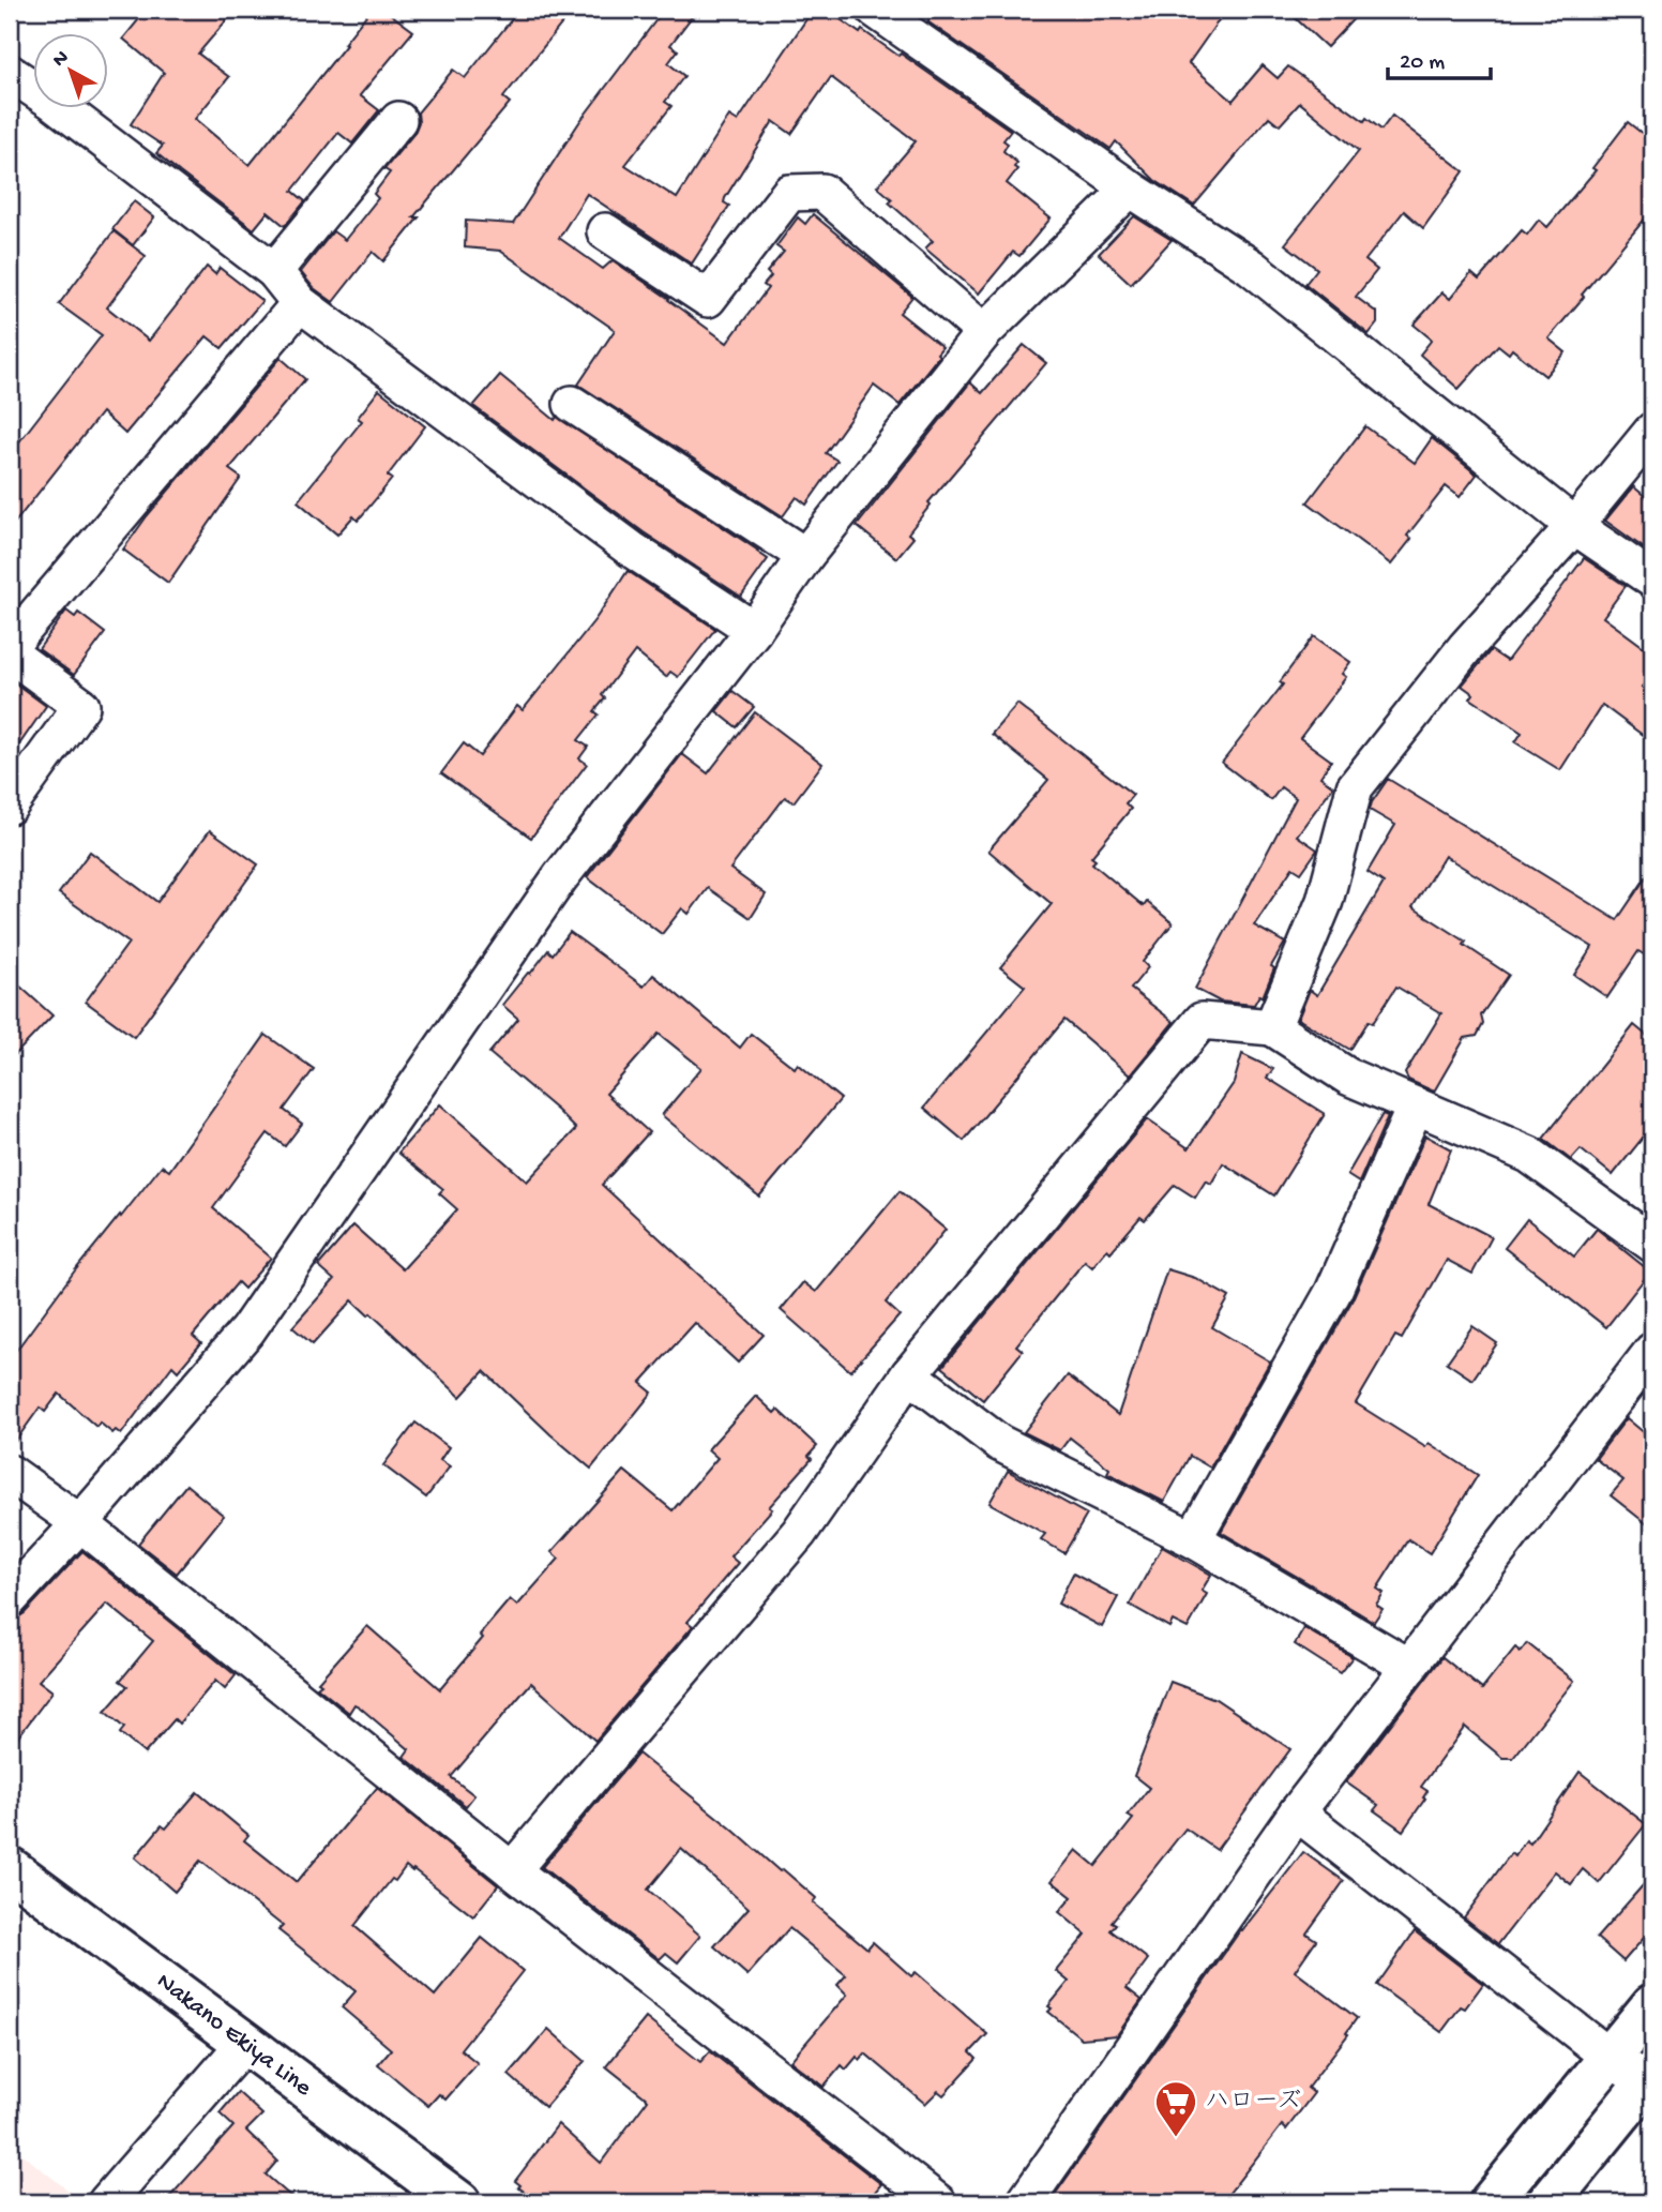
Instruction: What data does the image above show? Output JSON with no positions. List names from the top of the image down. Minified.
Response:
{"streets":{"main road":["Nakano Ekiya Line"]},"places":{"supermarket":["ハローズ"]},"scale_bar":"20 m","north":"top left"}
